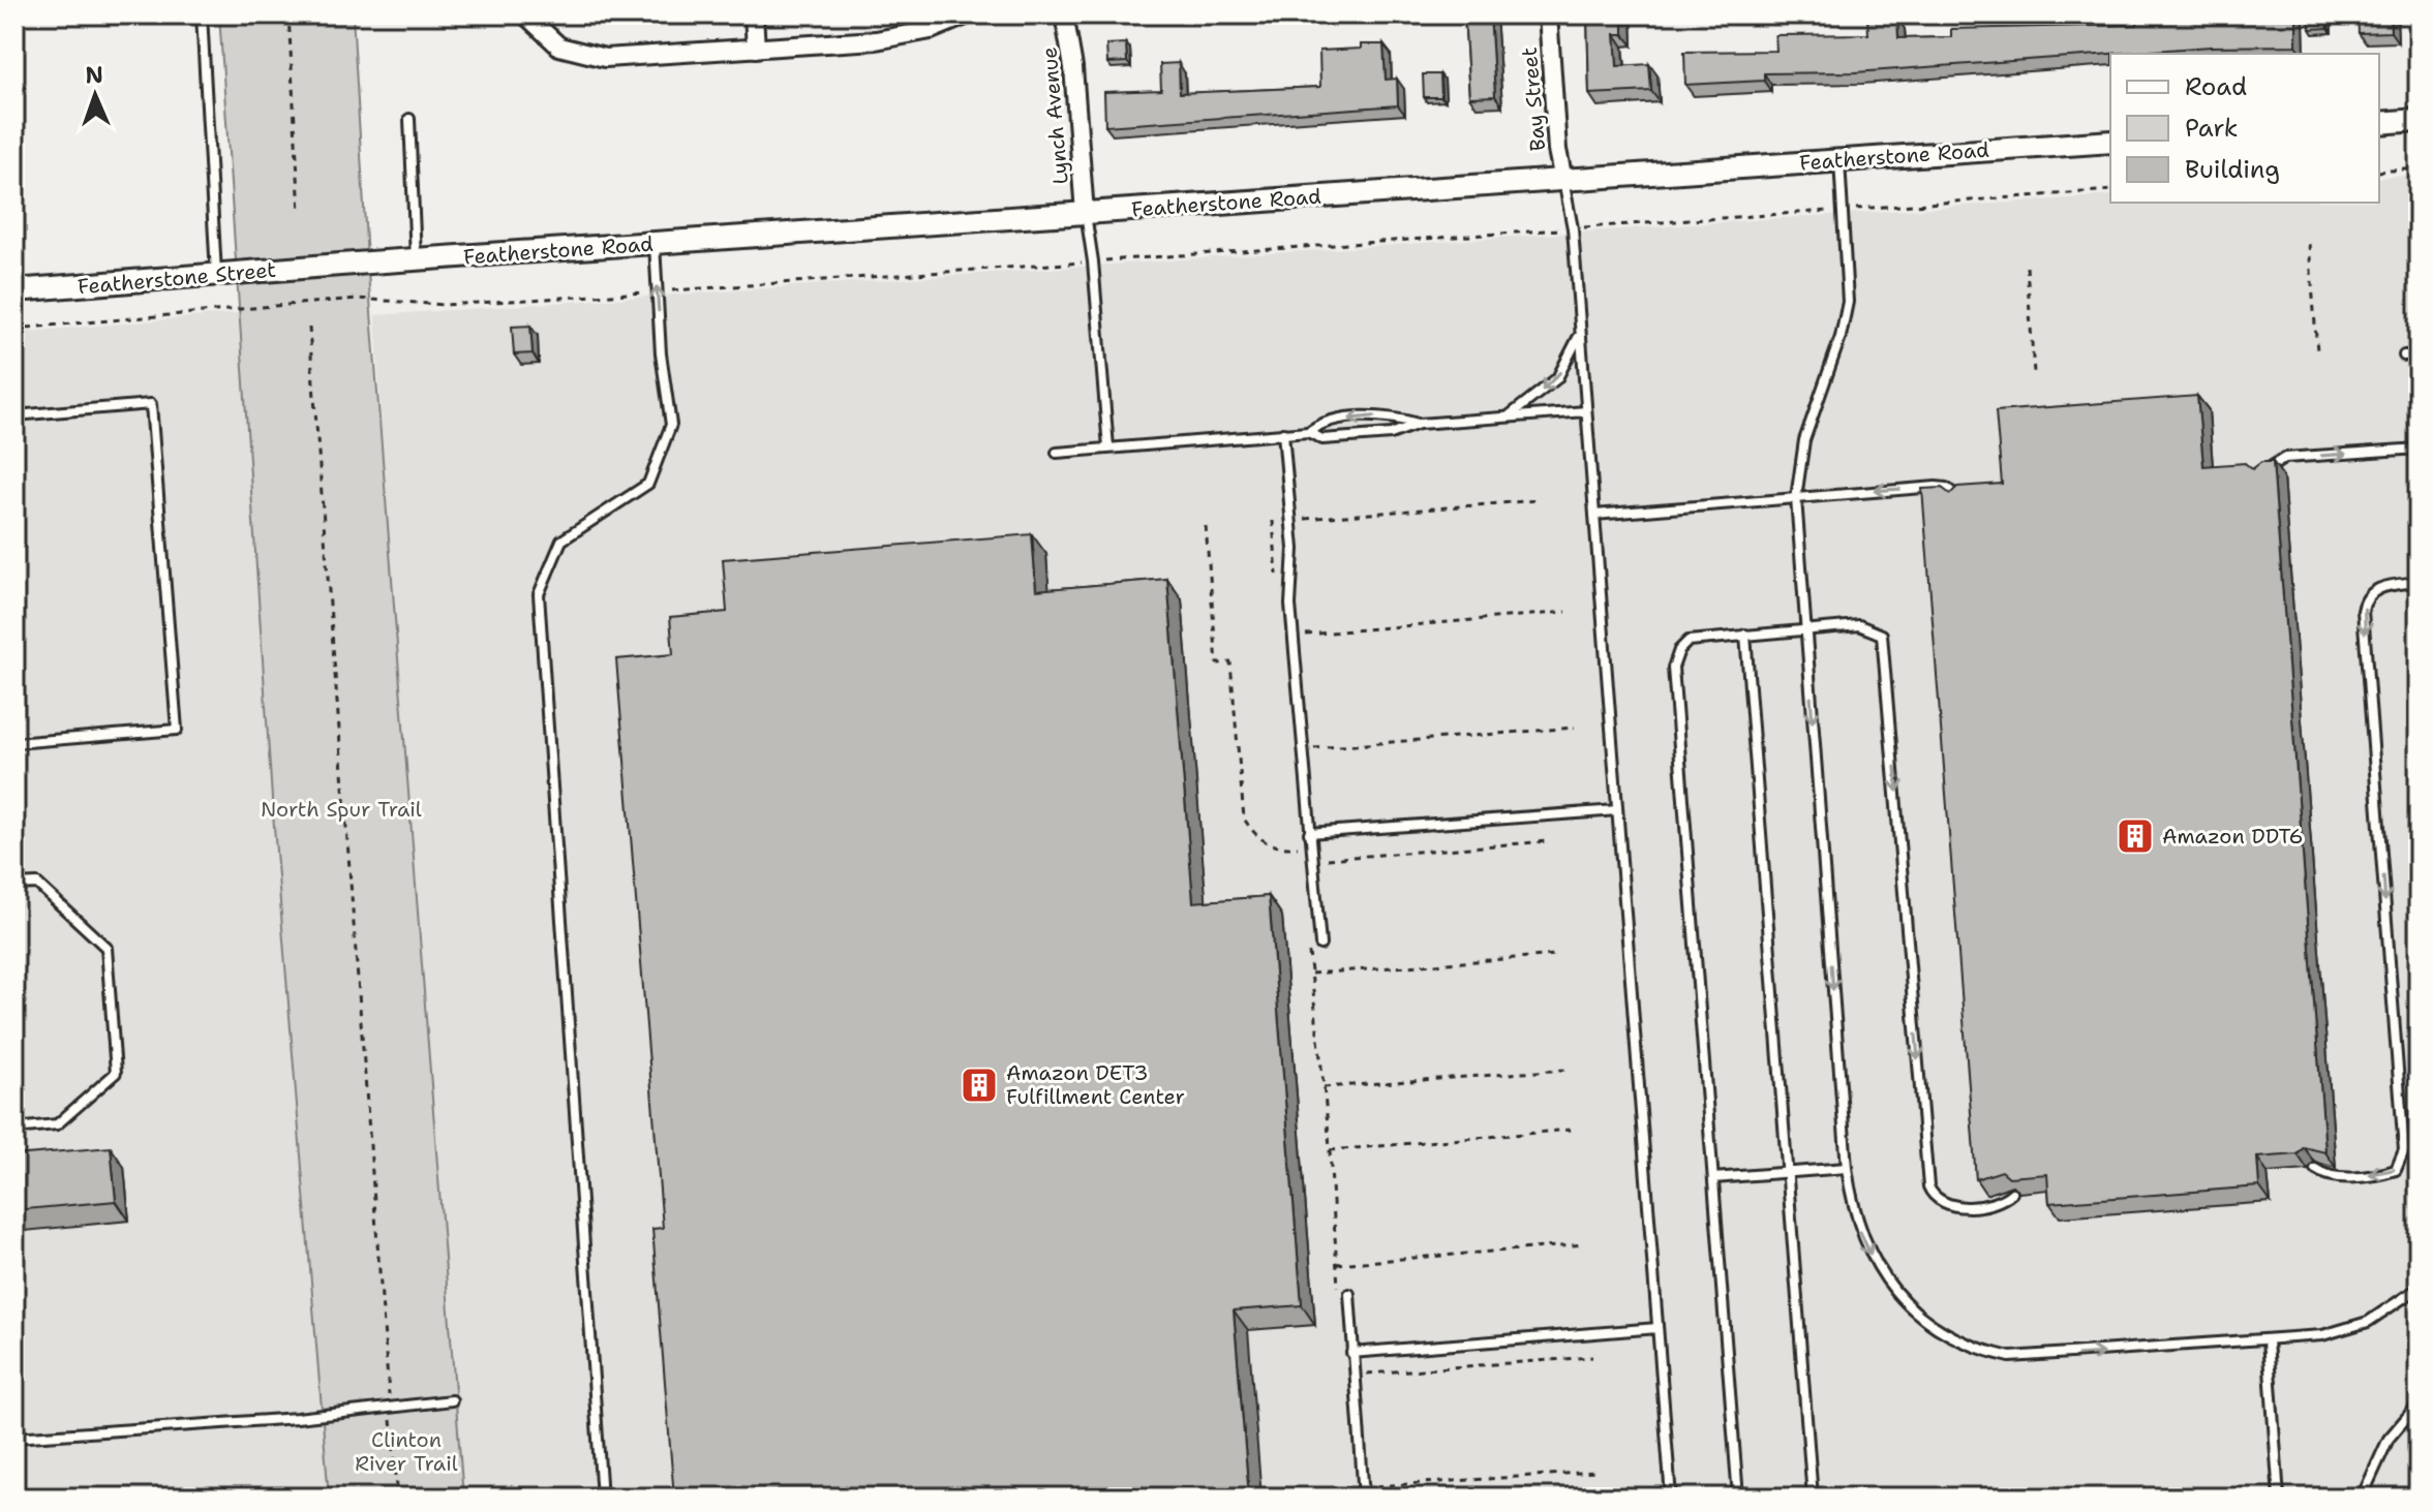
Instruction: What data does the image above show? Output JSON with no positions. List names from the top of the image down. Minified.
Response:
{"streets":{"street":["Bay Street","Lynch Avenue","Featherstone Road","Featherstone Street"]},"crossings":[["Bay Street","Featherstone Road"],["Lynch Avenue","Featherstone Road"],["Featherstone Road","Featherstone Street"]],"parks":["North Spur Trail","Clinton River Trail"],"places":{"building":["Amazon DDT6","Amazon DET3 Fulfillment Center"]},"legend":["Road","Park","Building"],"north":"top"}
